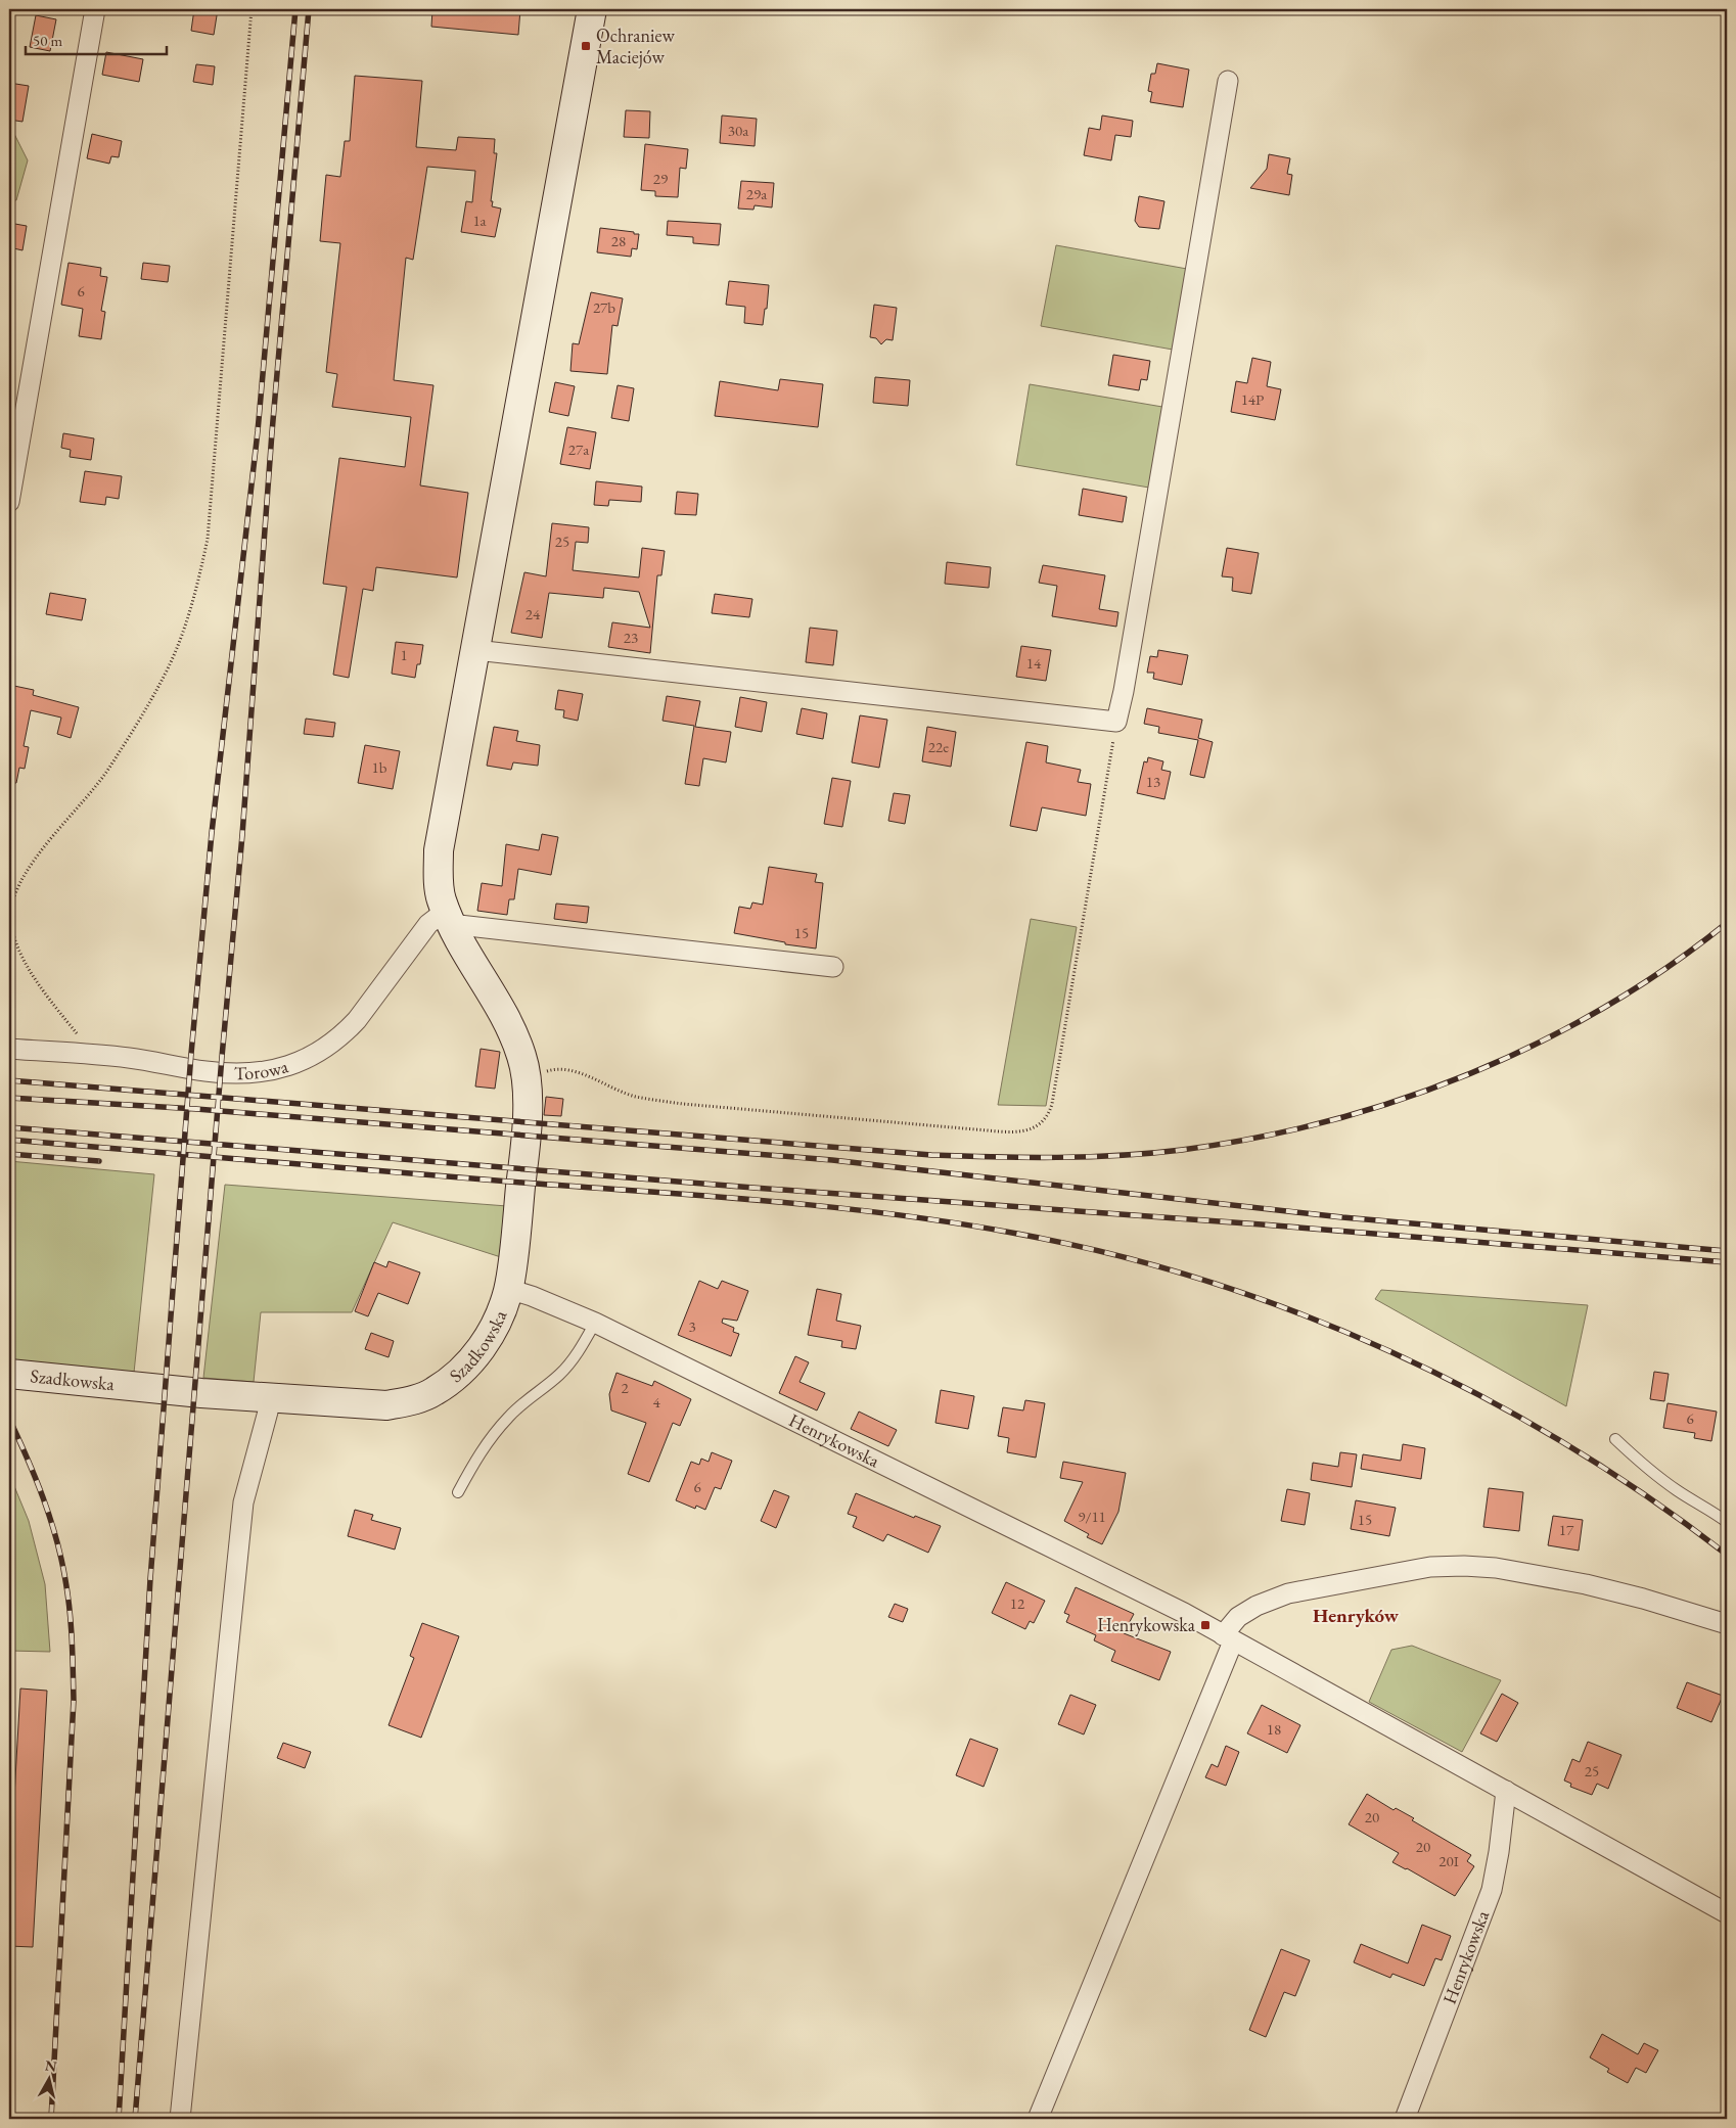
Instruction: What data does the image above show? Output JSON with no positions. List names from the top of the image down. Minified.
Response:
{"streets":{"street":["Torowa","Szadkowska","Henrykowska"]},"crossings":[["Torowa","Szadkowska"],["Szadkowska","Henrykowska"]],"districts":["Henryków"],"places":{"transit":["Ochraniew Maciejów","Henrykowska"]},"house_numbers":["30a","29","29a","1a","28","6","27b","14P","27a","25","24","23","1","14","22e","1b","13","15","3","2","4","6","6","9/11","15","17","12","18","25","20","20","20I"],"scale_bar":"50 m","north":"top"}
